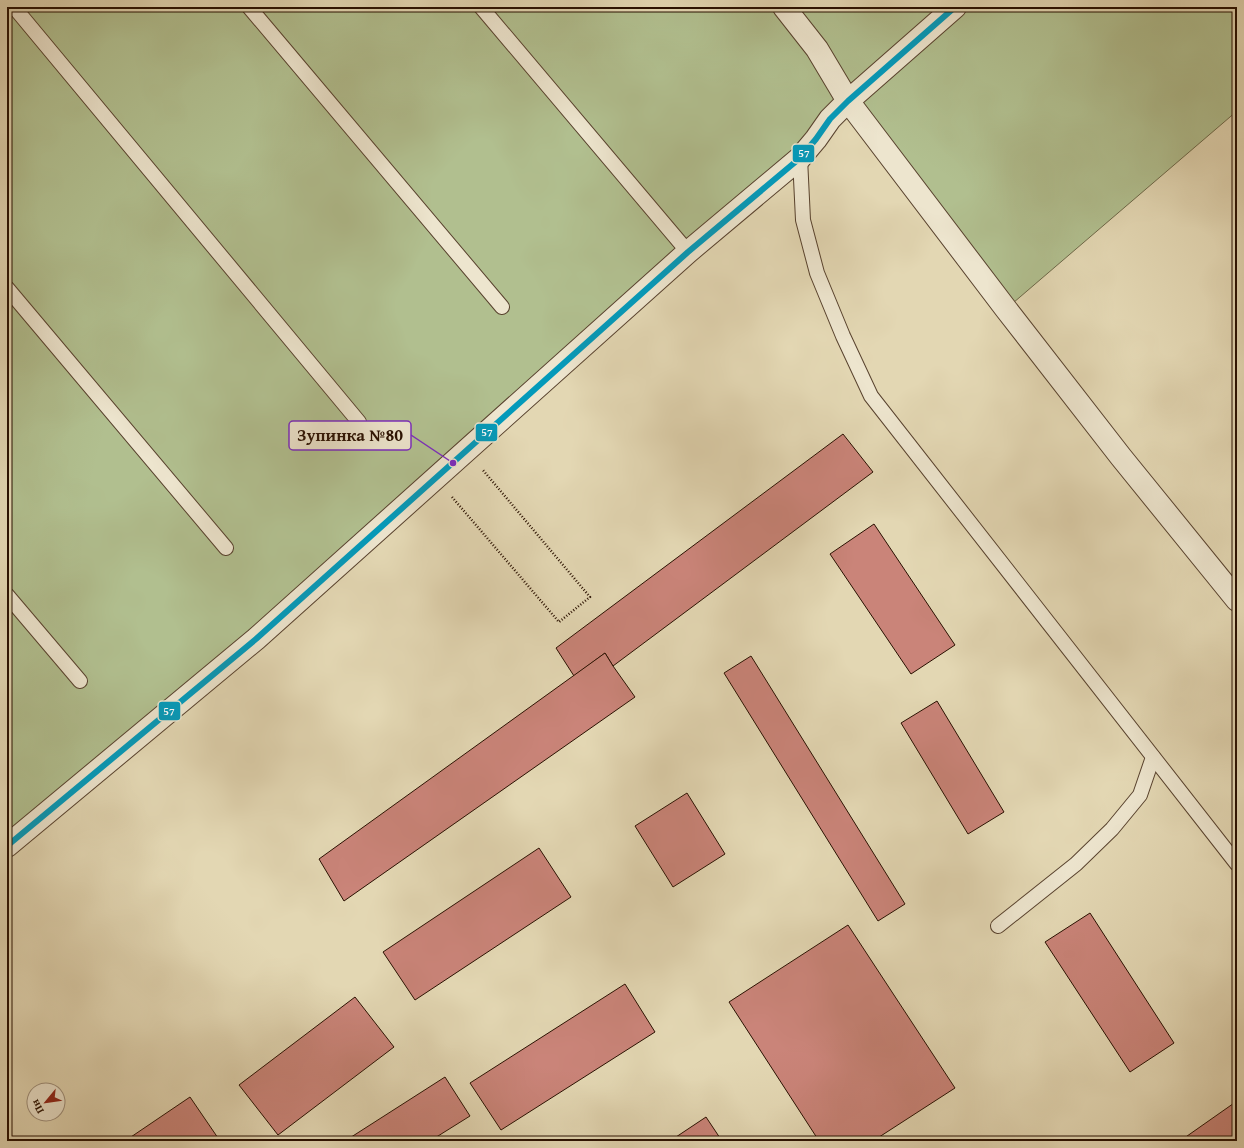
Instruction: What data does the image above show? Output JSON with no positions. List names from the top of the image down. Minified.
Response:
{"places":["Зупинка №80"],"lines":["transit line 57"],"north":"bottom left"}
